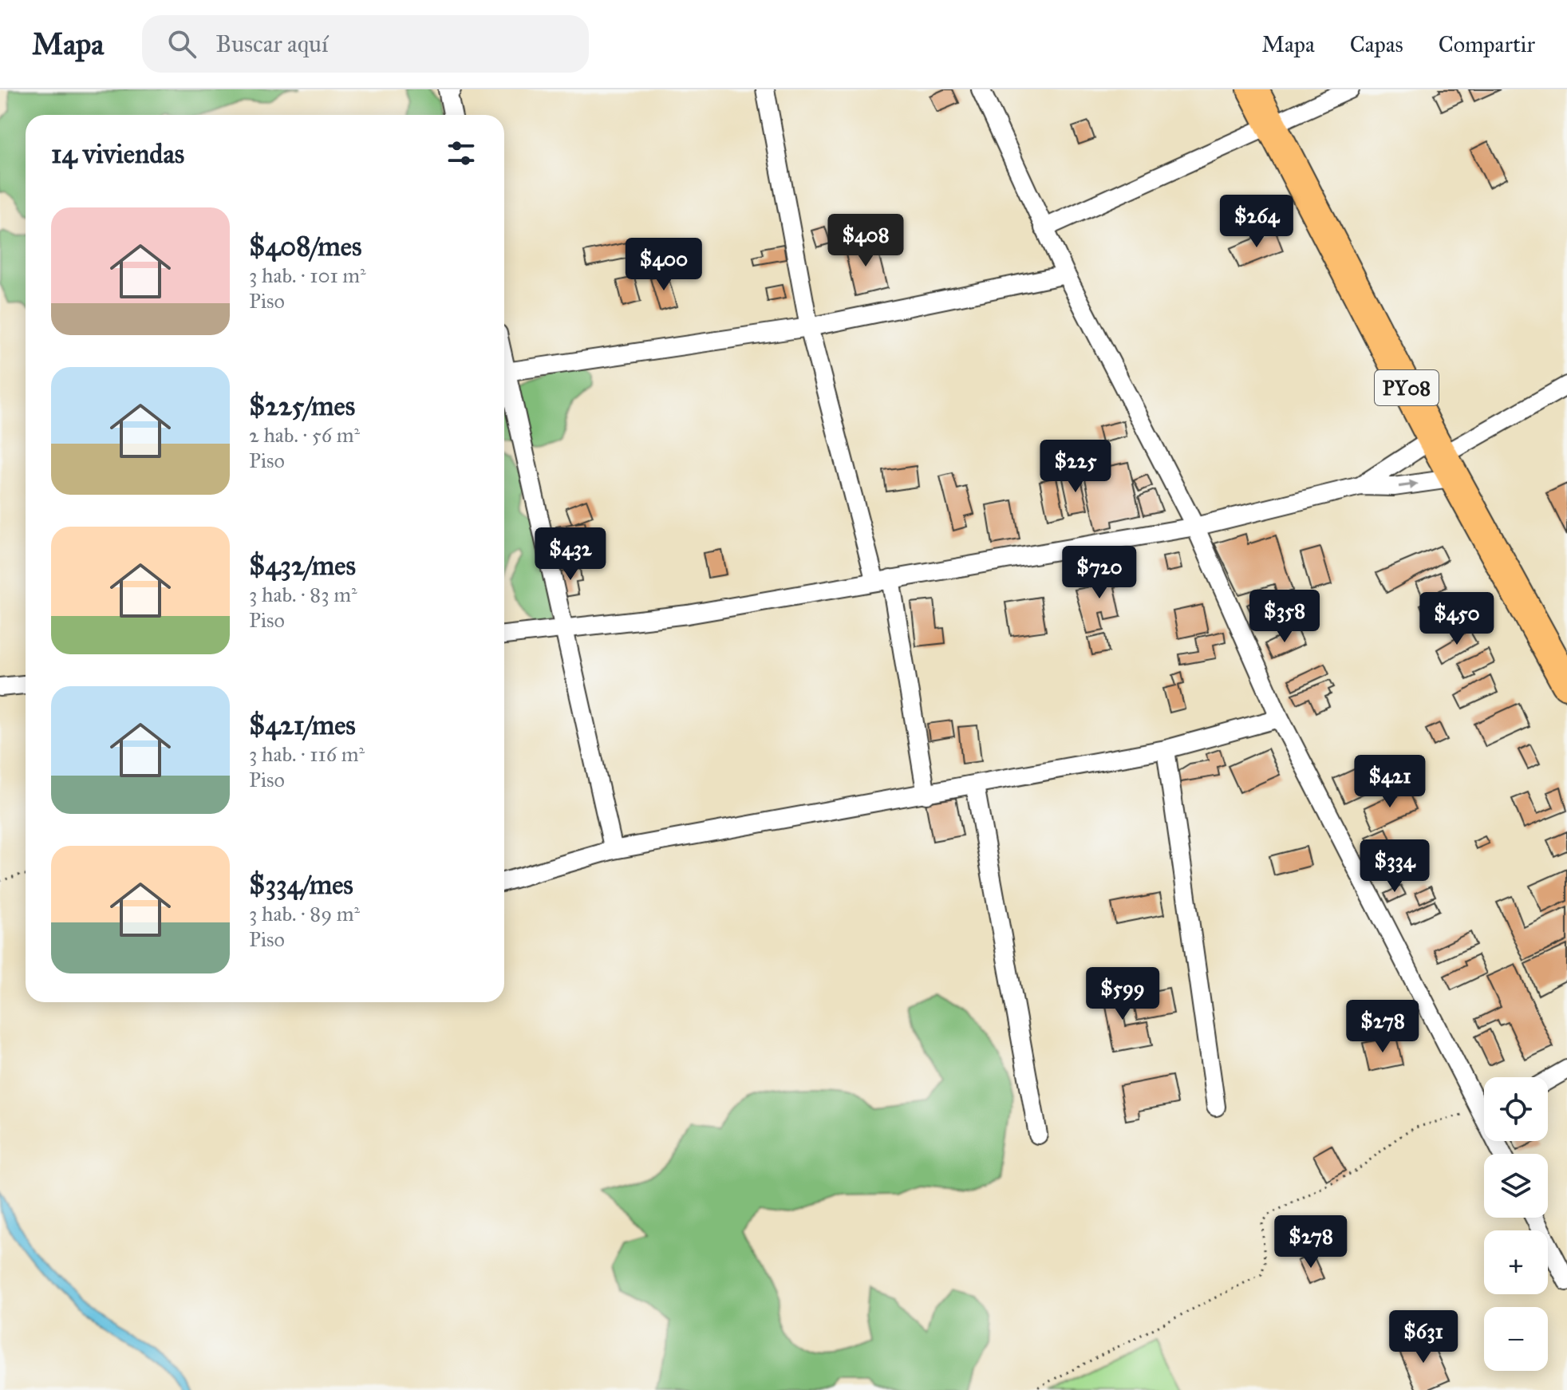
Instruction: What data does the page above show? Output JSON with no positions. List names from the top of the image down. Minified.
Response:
{"streets":{"highway":["PY08"]},"page":{"header":"Mapa","search":"Buscar aquí","nav":["Mapa","Capas","Compartir"],"heading":"14 viviendas","list":[{"name":"$408/mes","note":"3 hab. · 101 m² · Piso"},{"name":"$225/mes","note":"2 hab. · 56 m² · Piso"},{"name":"$432/mes","note":"3 hab. · 83 m² · Piso"},{"name":"$421/mes","note":"3 hab. · 116 m² · Piso"},{"name":"$334/mes","note":"3 hab. · 89 m² · Piso"}],"price":["$264","$408","$400","$225","$432","$720","$358","$450","$421","$334","$599","$278","$278","$631"],"map_buttons":["+","−"]}}
